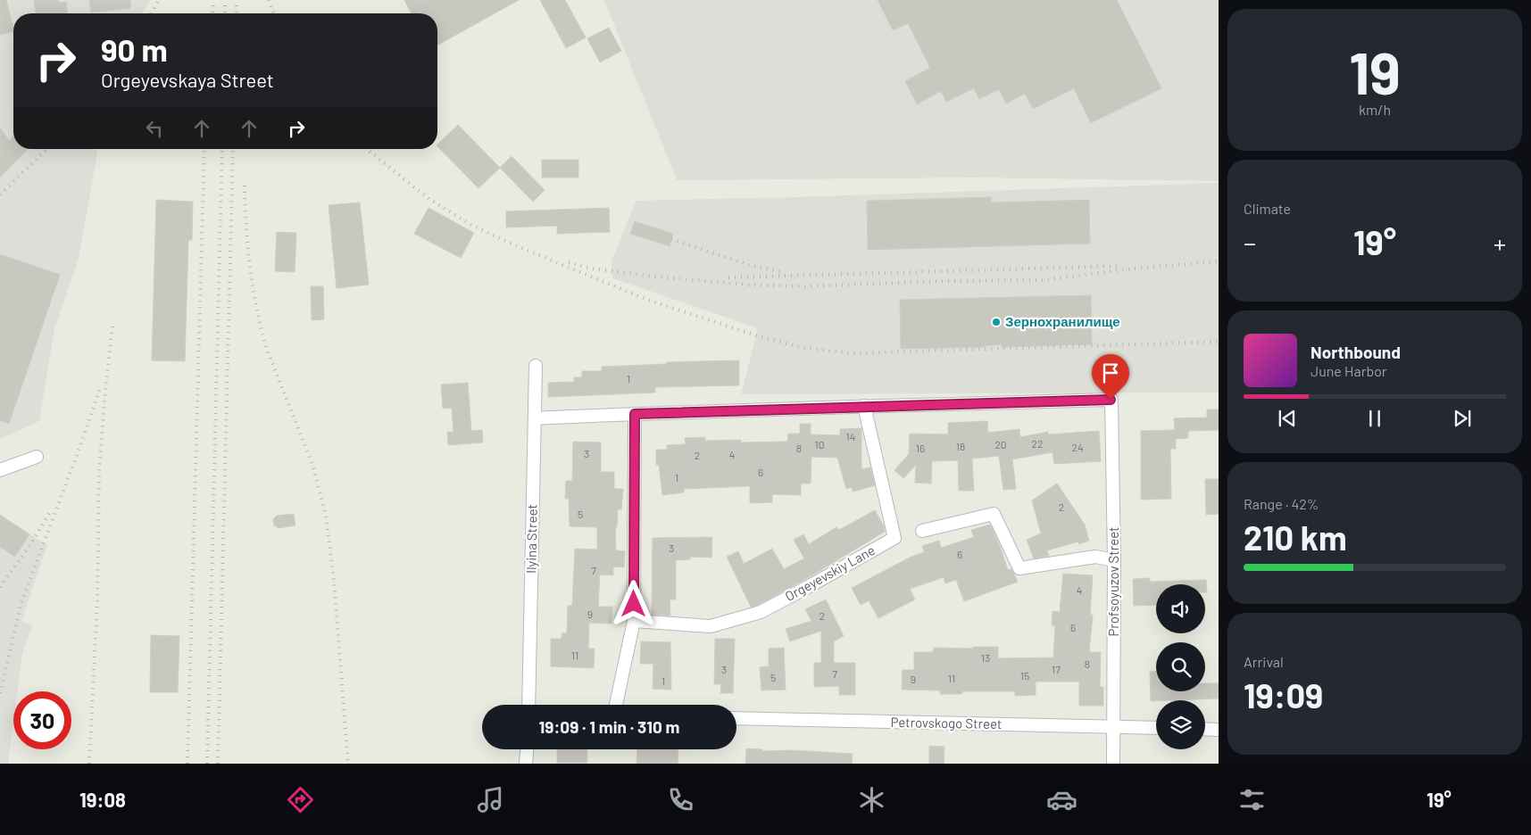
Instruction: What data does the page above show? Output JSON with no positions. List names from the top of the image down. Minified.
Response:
{"streets":{"street":["Ilyina Street","Orgeyevskiy Lane","Profsoyuzov Street","Petrovskogo Street"]},"crossings":[["Orgeyevskiy Lane","Profsoyuzov Street"],["Profsoyuzov Street","Petrovskogo Street"]],"places":["Зернохранилище"],"house_numbers":["1","14","22","10","20","18","24","8","16","3","4","2","6","1","2","5","3","6","7","4","9","2","6","11","13","8","3","17","7","15","5","11","9","1"],"page":{"tile":[["19","km/h"],"Climate",["Range · 42%","210 km"],["Arrival","19:09"]],"turn":["90 m","Orgeyevskaya Street"],"heat":["−","19°","+"],"song":["Northbound","June Harbor"],"limit":"30","trip":"19:09 · 1 min · 310 m","tabs":["19:08","19°"]}}
